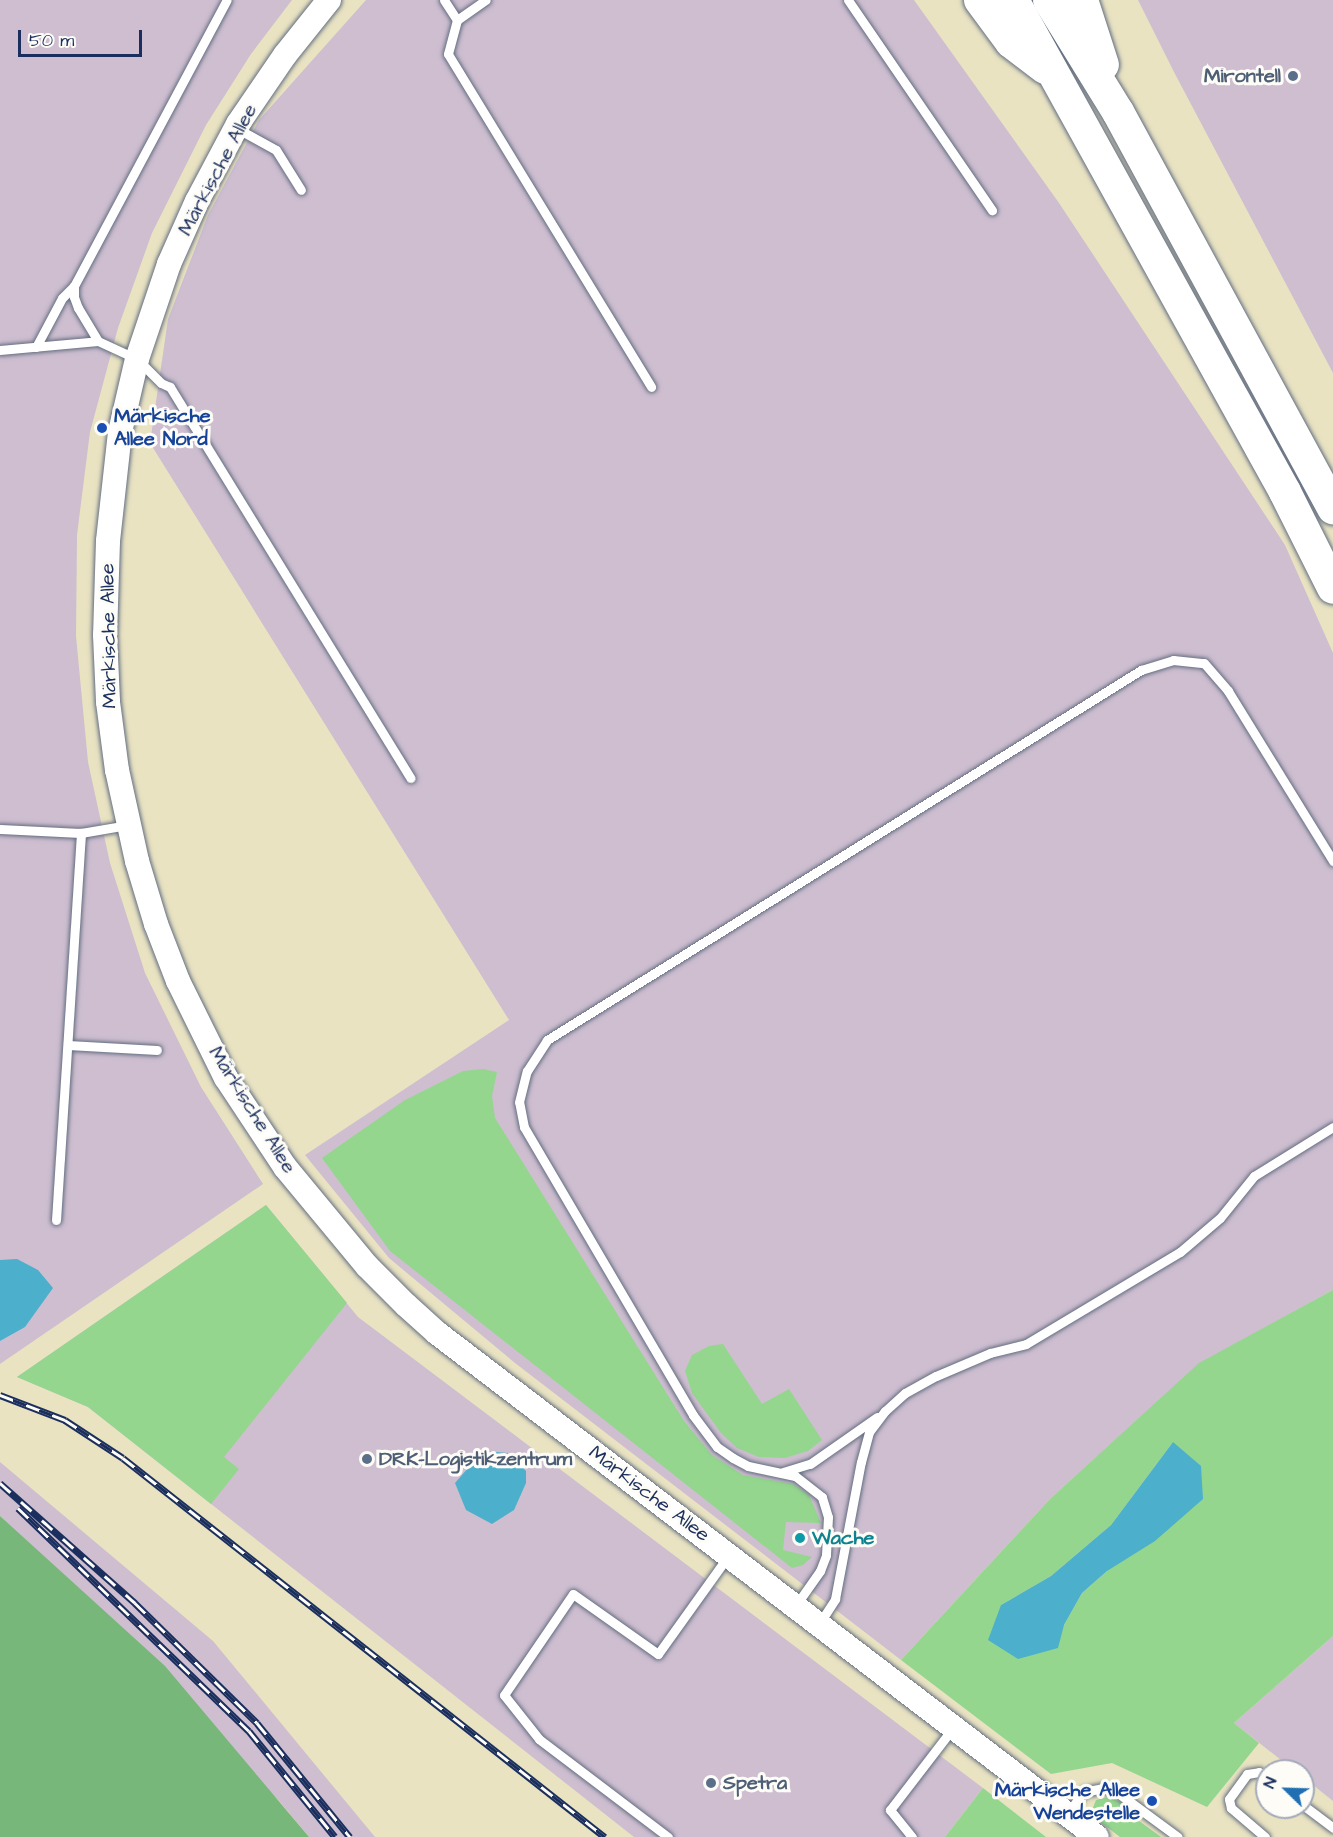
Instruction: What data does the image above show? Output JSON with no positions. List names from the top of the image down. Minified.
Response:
{"streets":{"street":["Märkische Allee"]},"places":["Mirontell","Märkische Allee Nord","DRK-Logistikzentrum","Wache","Spetra","Märkische Allee Wendestelle"],"scale_bar":"50 m","north":"top left"}
